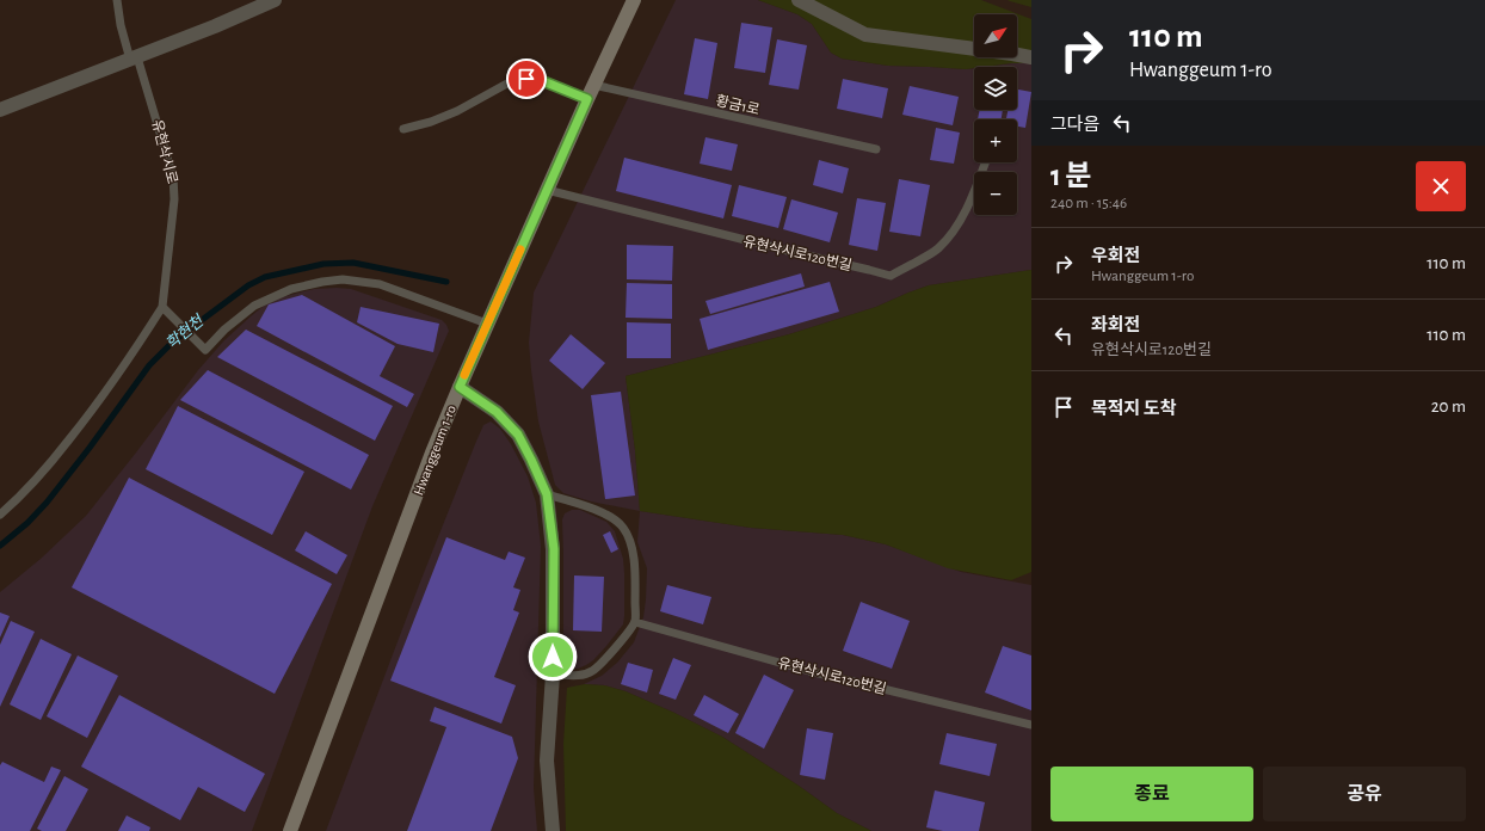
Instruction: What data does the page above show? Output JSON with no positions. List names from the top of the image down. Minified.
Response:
{"streets":{"street":["Hwanggeum 1-ro"],"lane":["황금1로","유현삭시로","유현삭시로120번길"]},"crossings":[["황금1로","Hwanggeum 1-ro"],["유현삭시로120번길","Hwanggeum 1-ro"]],"water":["학현천"],"north":"top right","page":{"turn":["110 m","Hwanggeum 1-ro"],"map_buttons":["+","−"],"then":"그다음","heading":["1 분","240 m · 15:46"],"list":[{"name":"우회전","note":"Hwanggeum 1-ro","value":"110 m"},{"name":"좌회전","note":"유현삭시로120번길","value":"110 m"},{"name":"목적지 도착","value":"20 m"}],"buttons":["종료","공유"]}}
